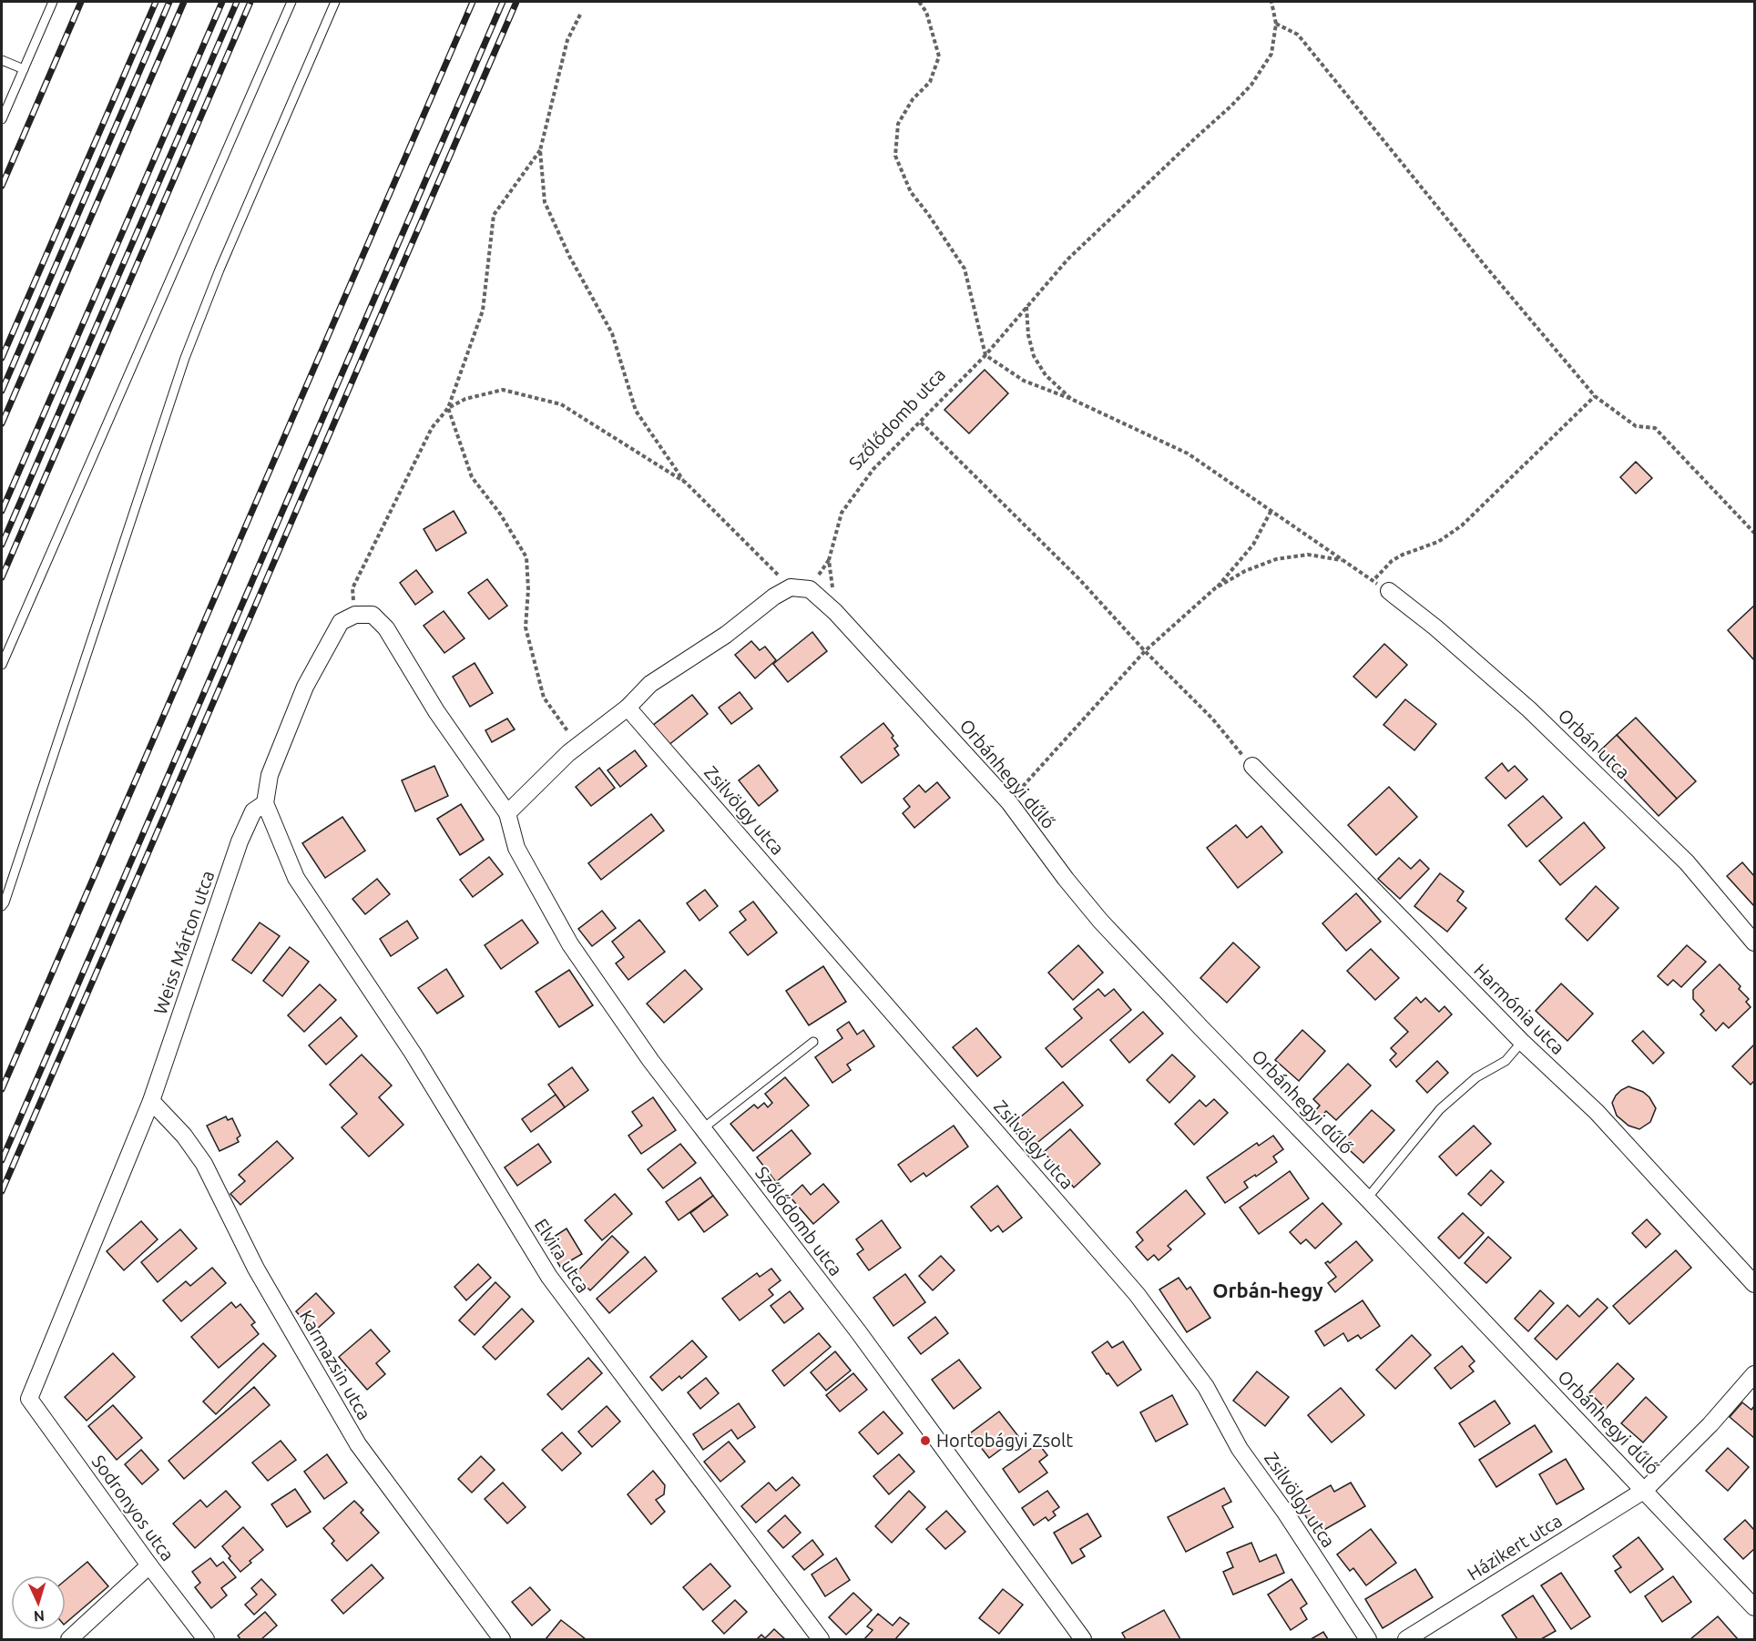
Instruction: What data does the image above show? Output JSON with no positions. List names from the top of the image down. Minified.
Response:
{"streets":{"street":["Szőlődomb utca","Orbán utca","Orbánhegyi dűlő","Zsilvölgy utca","Weiss Márton utca","Harmónia utca","Elvira utca","Karmazsin utca","Sodronyos utca","Házikert utca"]},"crossings":[["Szőlődomb utca","Orbánhegyi dűlő"],["Orbánhegyi dűlő","Házikert utca"],["Weiss Márton utca","Elvira utca"],["Weiss Márton utca","Karmazsin utca"],["Weiss Márton utca","Sodronyos utca"]],"districts":["Orbán-hegy"],"places":["Hortobágyi Zsolt"],"north":"bottom"}
